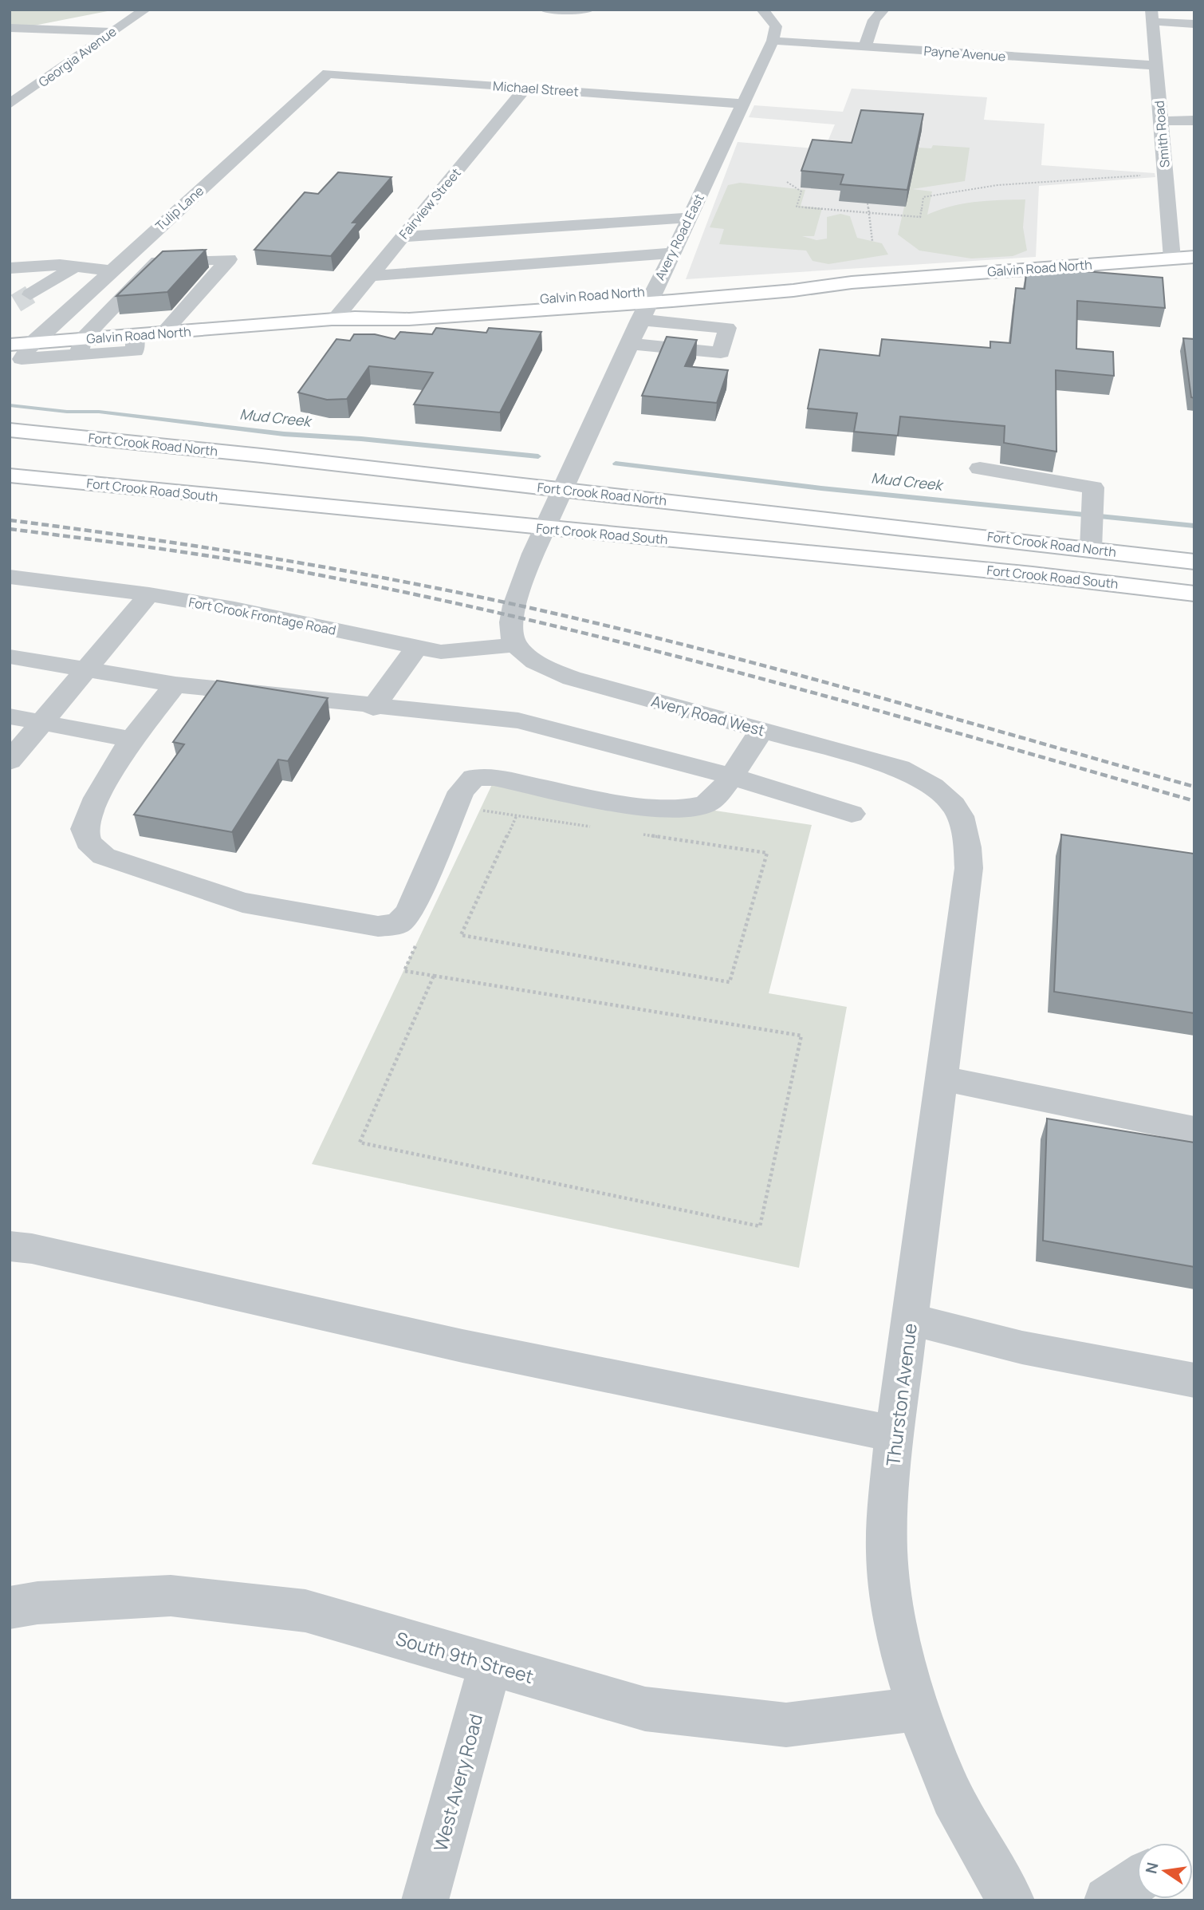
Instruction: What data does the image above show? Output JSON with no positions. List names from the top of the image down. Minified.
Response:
{"streets":{"main road":["Galvin Road North","Fort Crook Road North","Fort Crook Road South"],"street":["Payne Avenue","Georgia Avenue","Michael Street","Smith Road","Fairview Street","Tulip Lane","Avery Road East","Fort Crook Frontage Road","Avery Road West","Thurston Avenue","South 9th Street","West Avery Road"]},"crossings":[["Payne Avenue","Smith Road"],["Payne Avenue","Avery Road East"],["Michael Street","Fairview Street"],["Michael Street","Tulip Lane"],["Michael Street","Avery Road East"],["Smith Road","Galvin Road North"],["Fairview Street","Galvin Road North"],["Avery Road East","Galvin Road North"],["Avery Road East","Fort Crook Road North"],["Avery Road East","Fort Crook Road South"],["Fort Crook Frontage Road","Avery Road West"],["Avery Road West","Thurston Avenue"],["Thurston Avenue","South 9th Street"],["South 9th Street","West Avery Road"]],"water":["Mud Creek"],"north":"left"}
